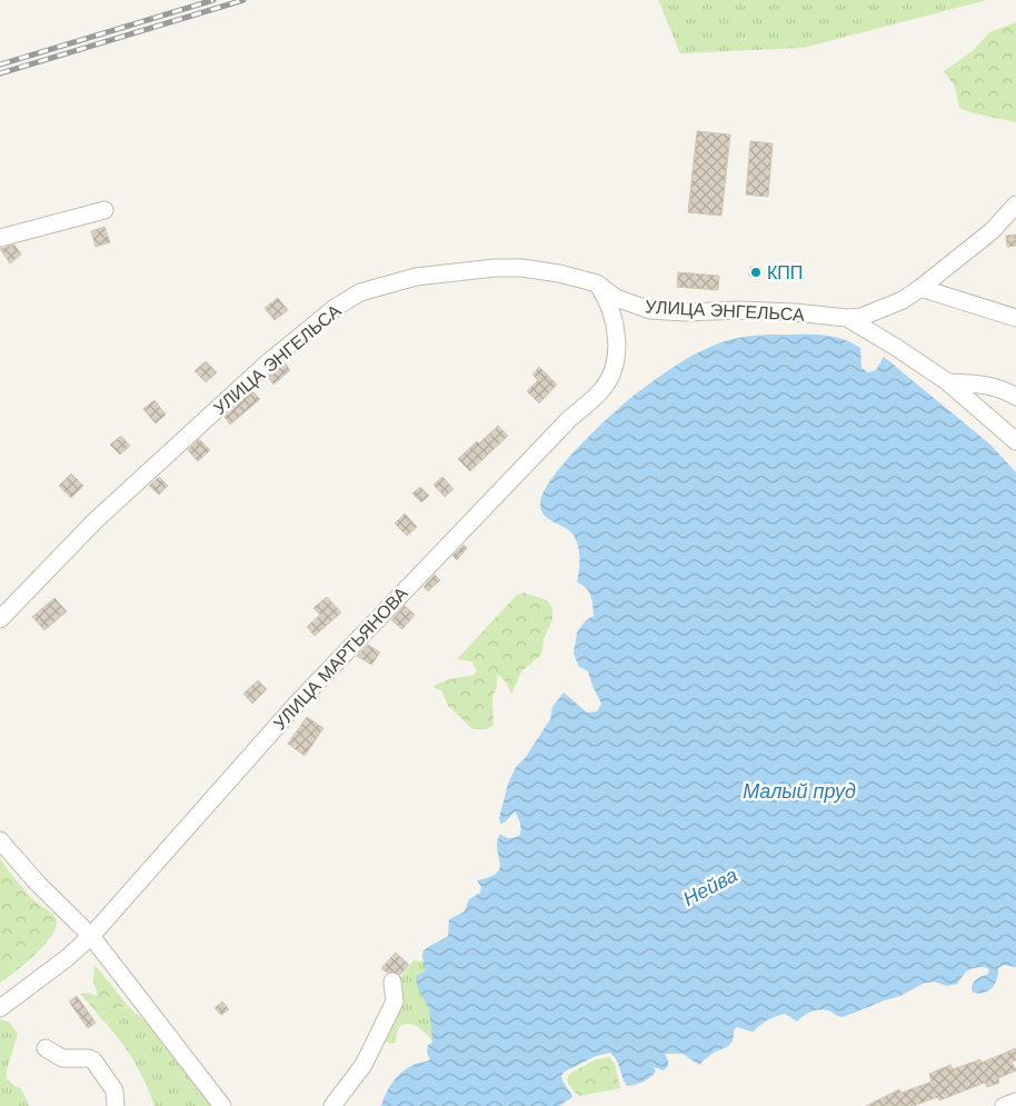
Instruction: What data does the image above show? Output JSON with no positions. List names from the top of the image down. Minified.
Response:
{"streets":{"street":["УЛИЦА ЭНГЕЛЬСА","УЛИЦА МАРТЬЯНОВА"]},"crossings":[["УЛИЦА ЭНГЕЛЬСА","УЛИЦА МАРТЬЯНОВА"]],"water":["Малый пруд","Нейва"],"places":["КПП"]}
